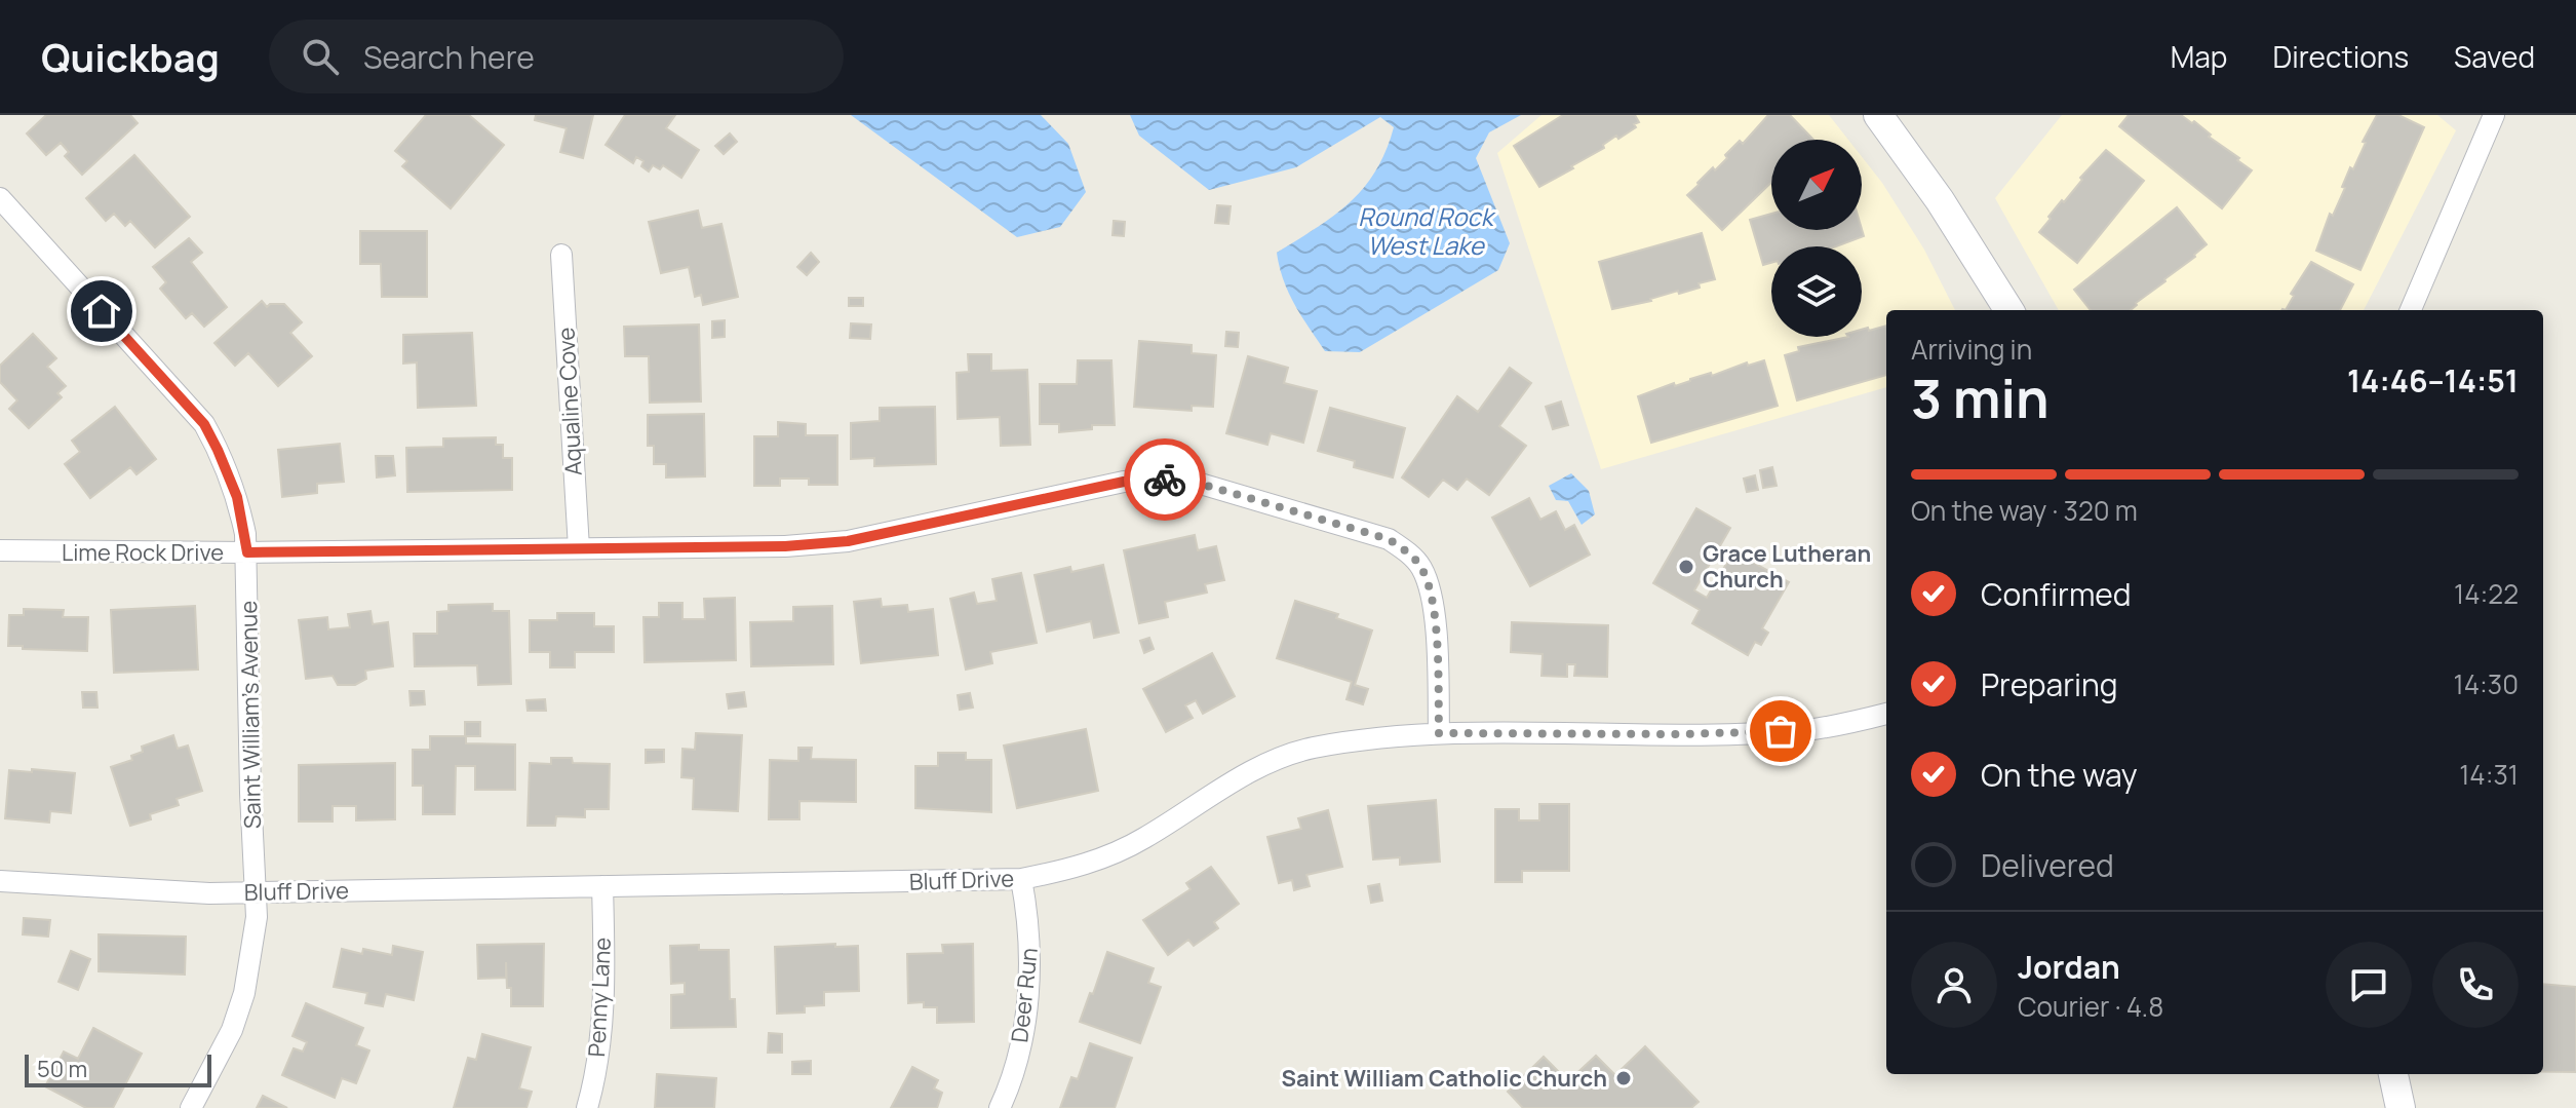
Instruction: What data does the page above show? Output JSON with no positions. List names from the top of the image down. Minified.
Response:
{"streets":{"street":["Aqualine Cove","Lime Rock Drive","Saint William's Avenue","Bluff Drive","Deer Run","Penny Lane"]},"crossings":[["Aqualine Cove","Lime Rock Drive"],["Lime Rock Drive","Saint William's Avenue"],["Lime Rock Drive","Bluff Drive"],["Saint William's Avenue","Bluff Drive"],["Bluff Drive","Deer Run"],["Bluff Drive","Penny Lane"]],"water":["Round Rock West Lake"],"places":["Grace Lutheran Church","Saint William Catholic Church"],"scale_bar":"50 m","north":"top right","page":{"header":"Quickbag","search":"Search here","nav":["Map","Directions","Saved"],"heading":["3 min","Arriving in","14:46–14:51"],"panel":["Jordan","Courier · 4.8"],"bar":"On the way · 320 m","list":[["Confirmed","14:22"],["Preparing","14:30"],["On the way","14:31"],"Delivered"],"scale":"50 m"}}
